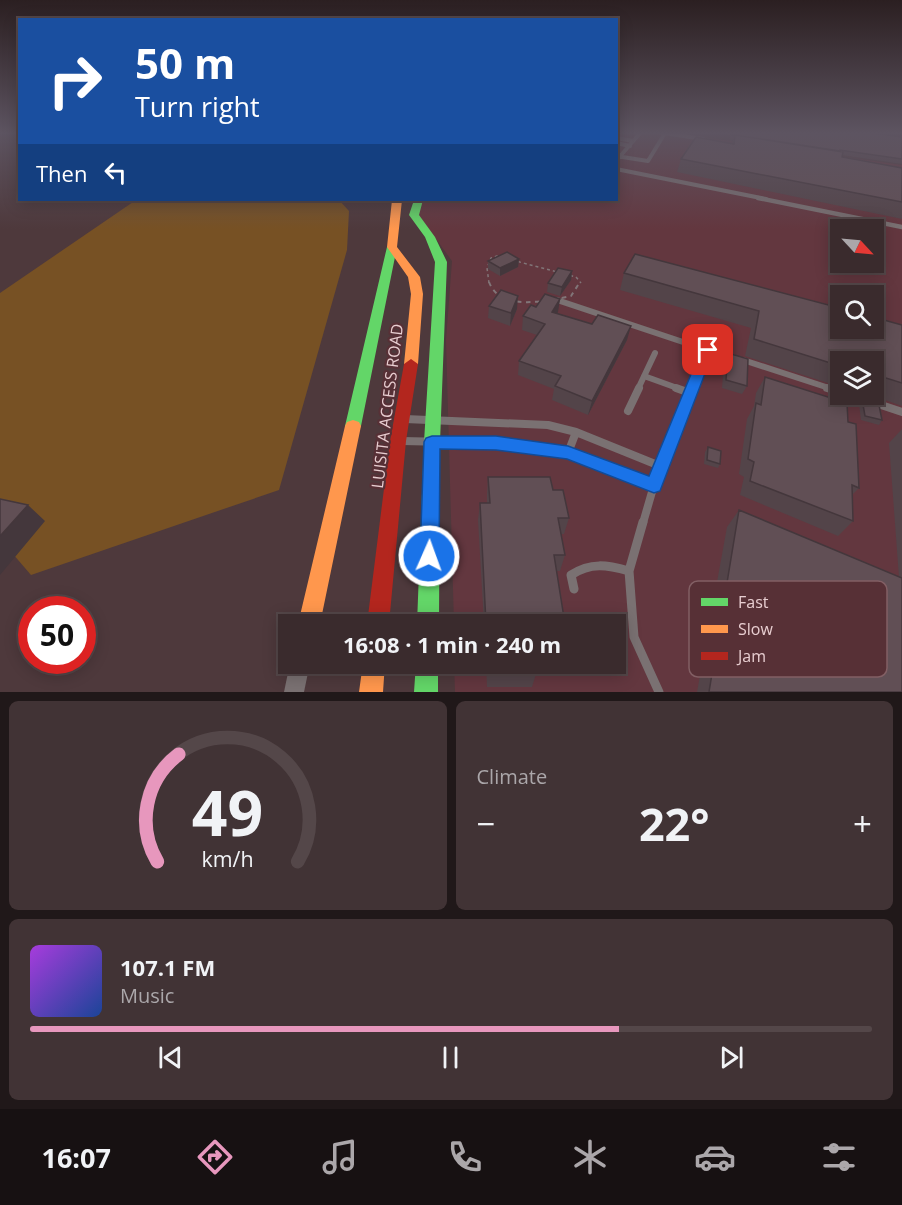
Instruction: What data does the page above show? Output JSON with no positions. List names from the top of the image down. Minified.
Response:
{"streets":{"main road":["LUISITA ACCESS ROAD"]},"legend":["Fast","Slow","Jam"],"north":"bottom right","page":{"turn":["50 m","Turn right"],"then":"Then","limit":"50","trip":"16:08 · 1 min · 240 m","tile":"Climate","heat":["−","22°","+"],"song":["107.1 FM","Music"],"tabs":"16:07","gauge":["49","km/h"]}}
